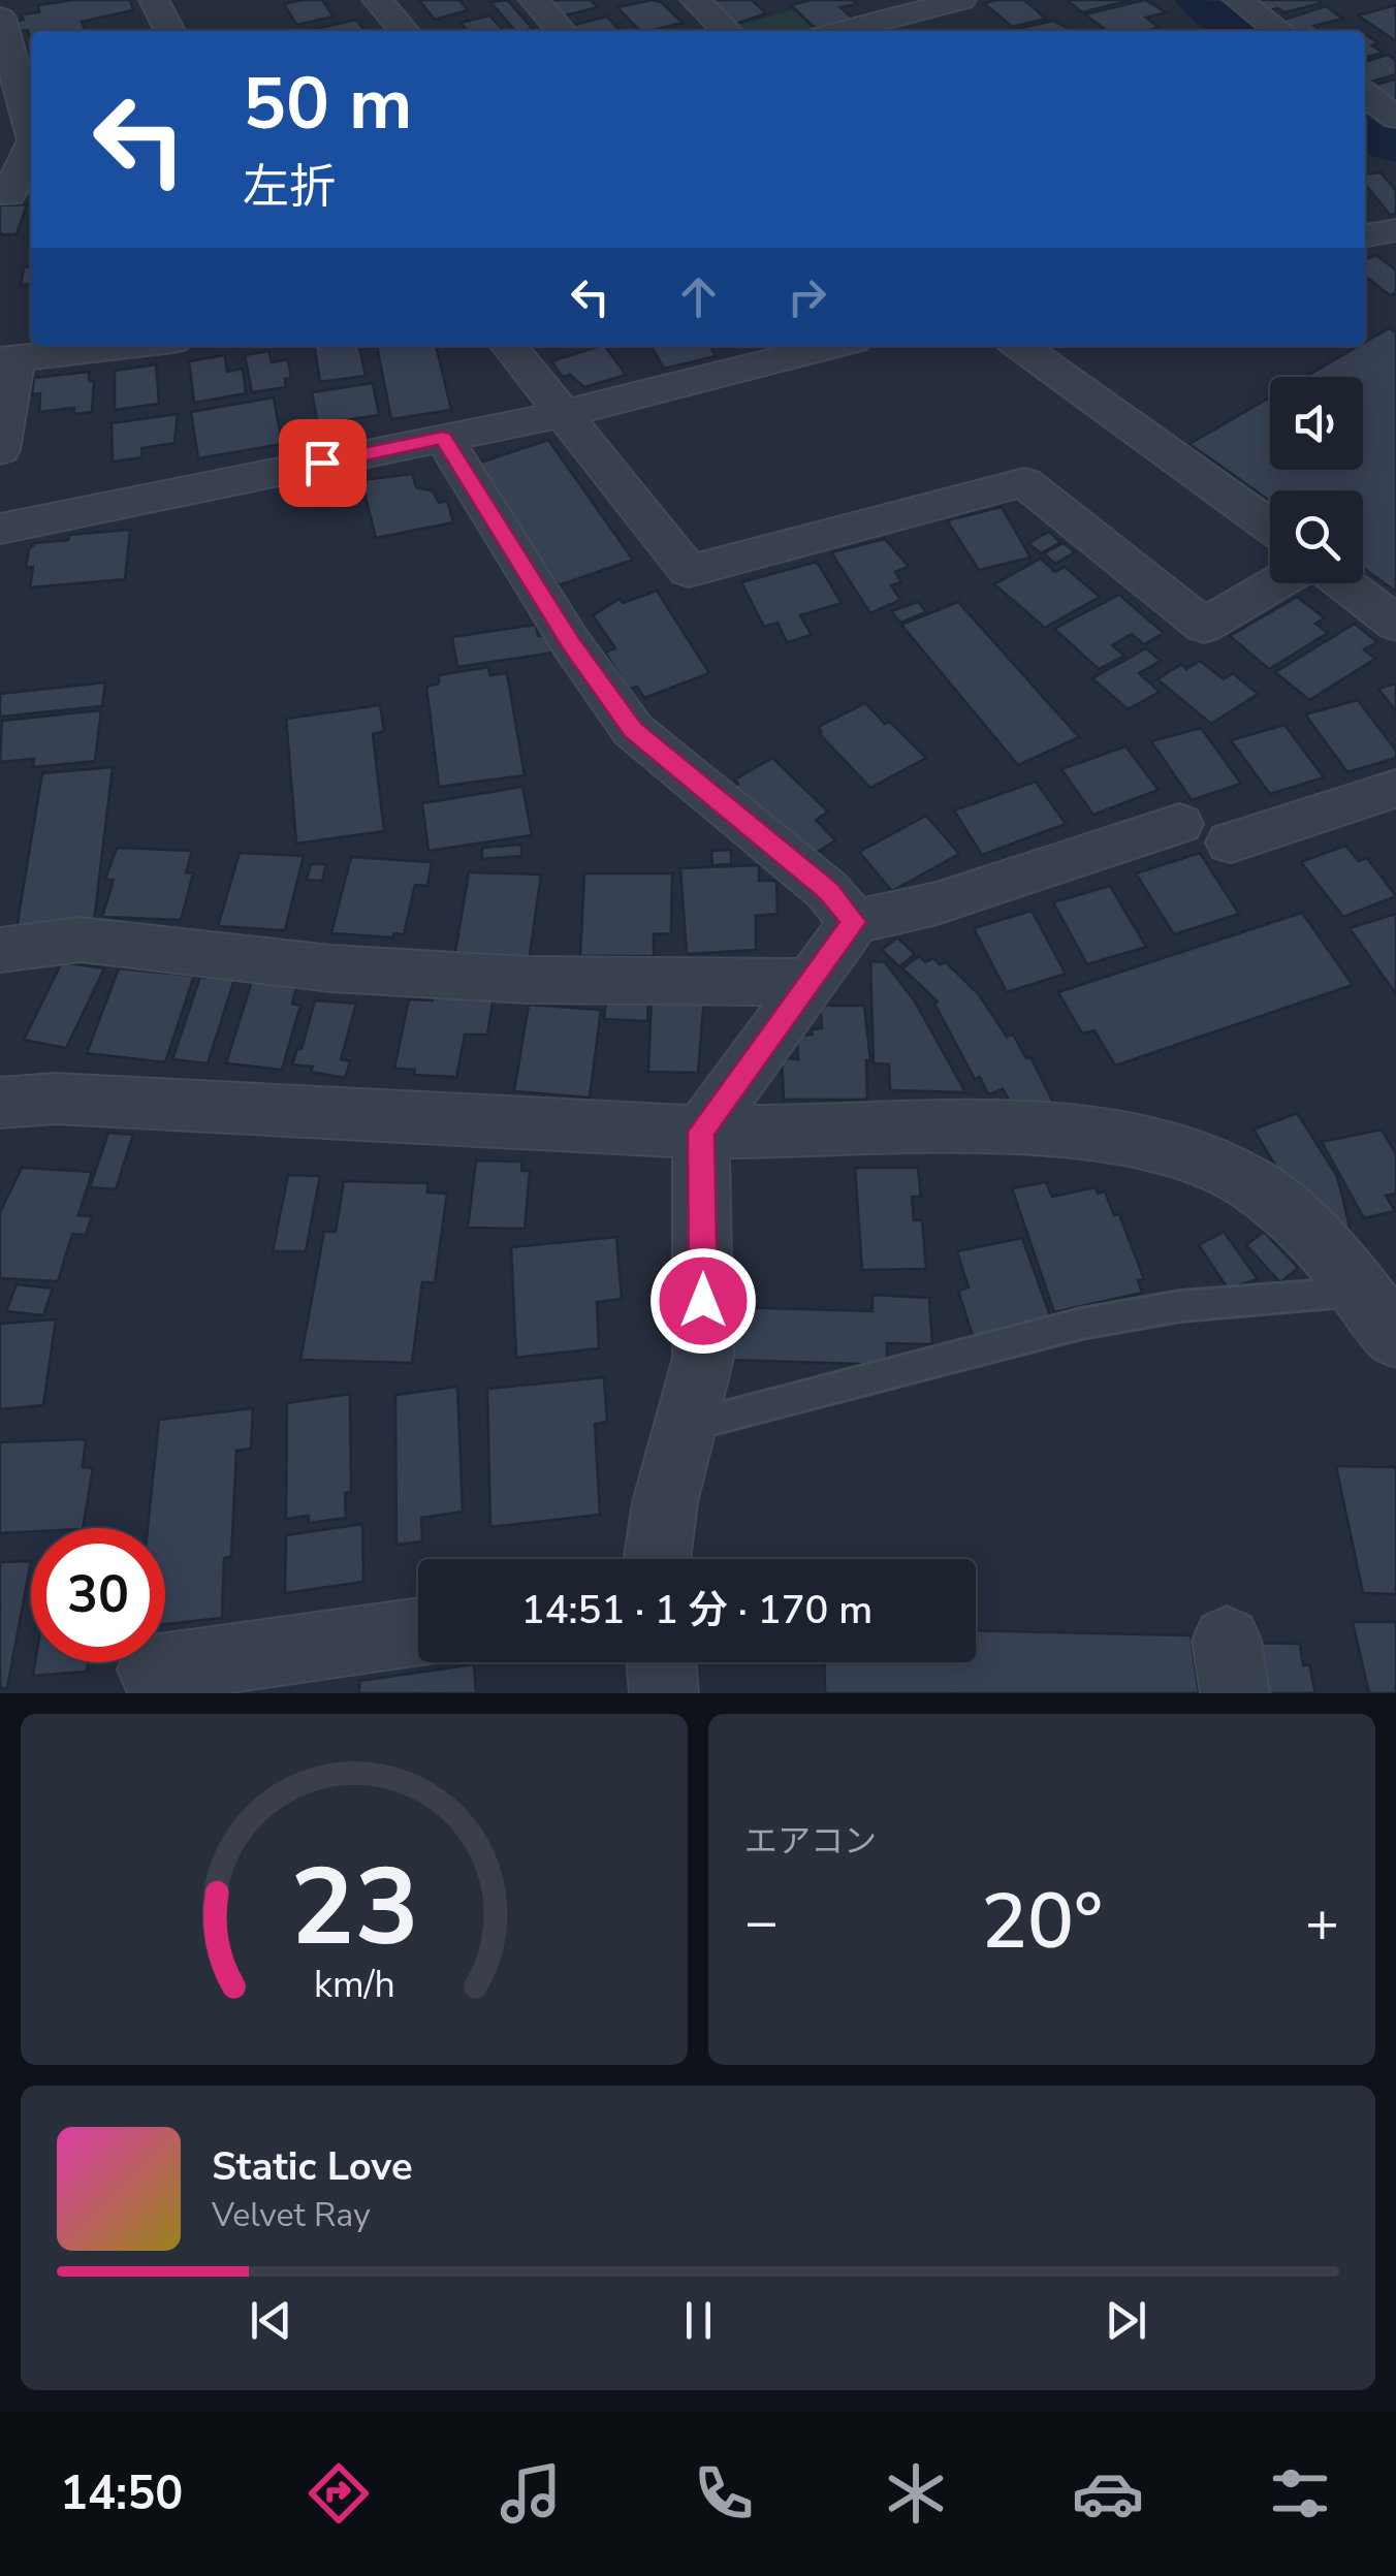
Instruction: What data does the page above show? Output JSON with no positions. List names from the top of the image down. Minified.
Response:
{"page":{"turn":["50 m","左折"],"limit":"30","trip":"14:51 · 1 分 · 170 m","tile":"エアコン","heat":["−","20°","+"],"song":["Static Love","Velvet Ray"],"tabs":"14:50","gauge":["23","km/h"]}}
